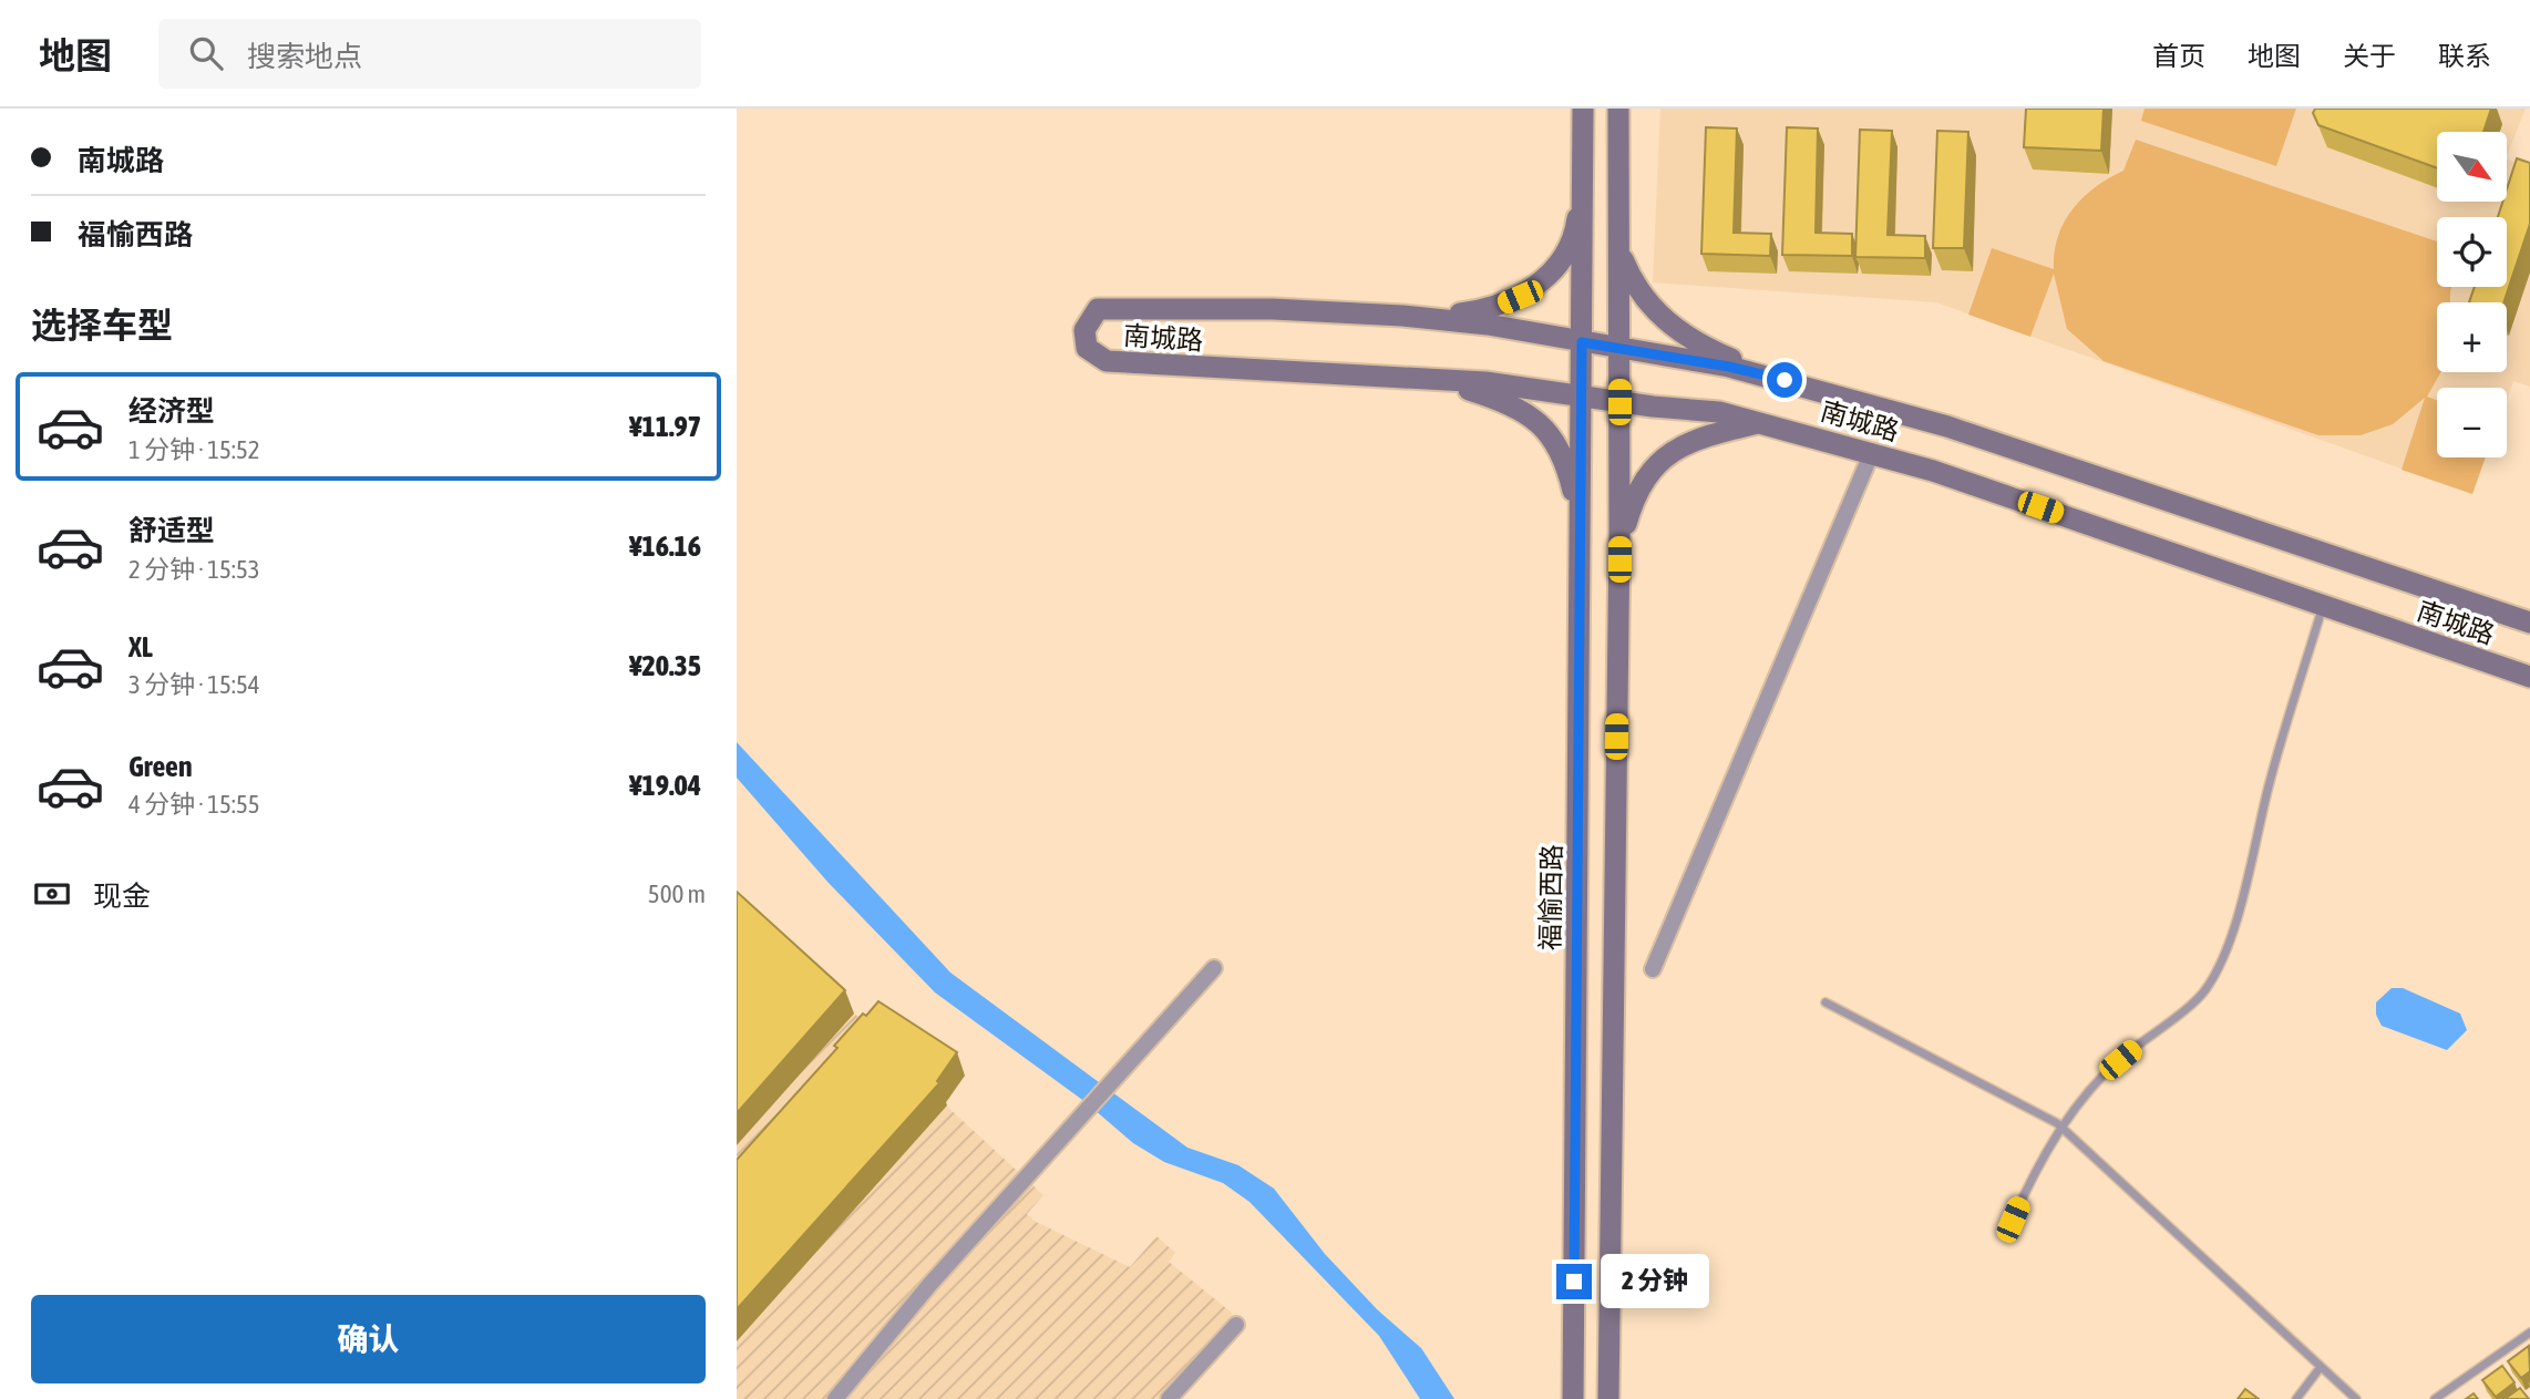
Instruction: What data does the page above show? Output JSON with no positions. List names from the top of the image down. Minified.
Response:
{"streets":{"street":["南城路","福愉西路"]},"crossings":[["南城路","福愉西路"]],"north":"bottom right","page":{"header":"地图","search":"搜索地点","nav":["首页","地图","关于","联系"],"banner":["南城路","福愉西路"],"map_buttons":["+","−"],"heading":"选择车型","list":[{"name":"经济型","note":"1 分钟 · 15:52","value":"¥11.97"},{"name":"舒适型","note":"2 分钟 · 15:53","value":"¥16.16"},{"name":"XL","note":"3 分钟 · 15:54","value":"¥20.35"},{"name":"Green","note":"4 分钟 · 15:55","value":"¥19.04"}],"pay":["现金","500 m"],"bubble":"2 分钟","buttons":"确认"}}
